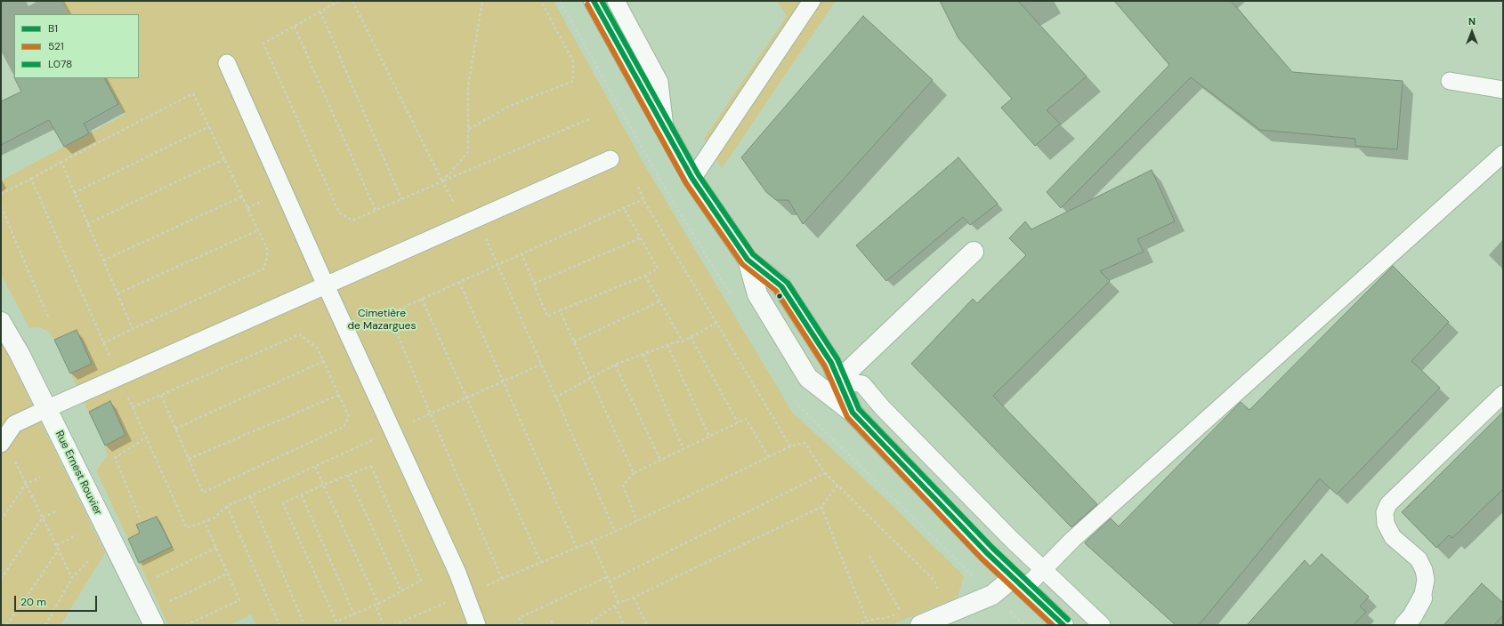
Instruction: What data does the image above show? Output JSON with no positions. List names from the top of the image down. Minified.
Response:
{"streets":{"main road":["Rue Ernest Rouvier"]},"parks":["Cimetière de Mazargues"],"lines":["transit line B1","transit line L078","transit line 521"],"legend":["B1","521","L078"],"scale_bar":"20 m","north":"top"}
